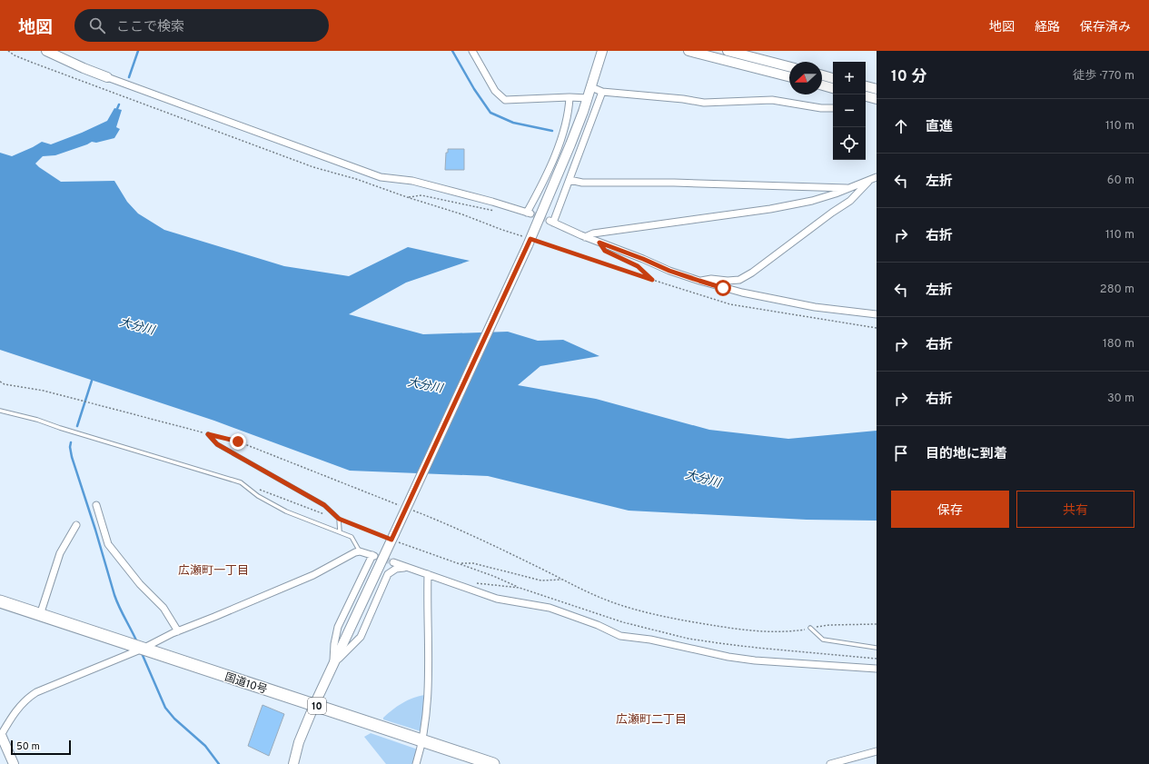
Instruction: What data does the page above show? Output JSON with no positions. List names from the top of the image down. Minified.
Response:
{"streets":{"highway":["国道10号","10"]},"districts":["広瀬町一丁目","広瀬町二丁目"],"water":["大分川"],"scale_bar":"50 m","north":"left","page":{"header":"地図","search":"ここで検索","nav":["地図","経路","保存済み"],"heading":["10 分","徒歩 · 770 m"],"map_buttons":["+","−"],"list":[["直進","110 m"],["左折","60 m"],["右折","110 m"],["左折","280 m"],["右折","180 m"],["右折","30 m"],"目的地に到着"],"buttons":["保存","共有"],"scale":"50 m"}}
